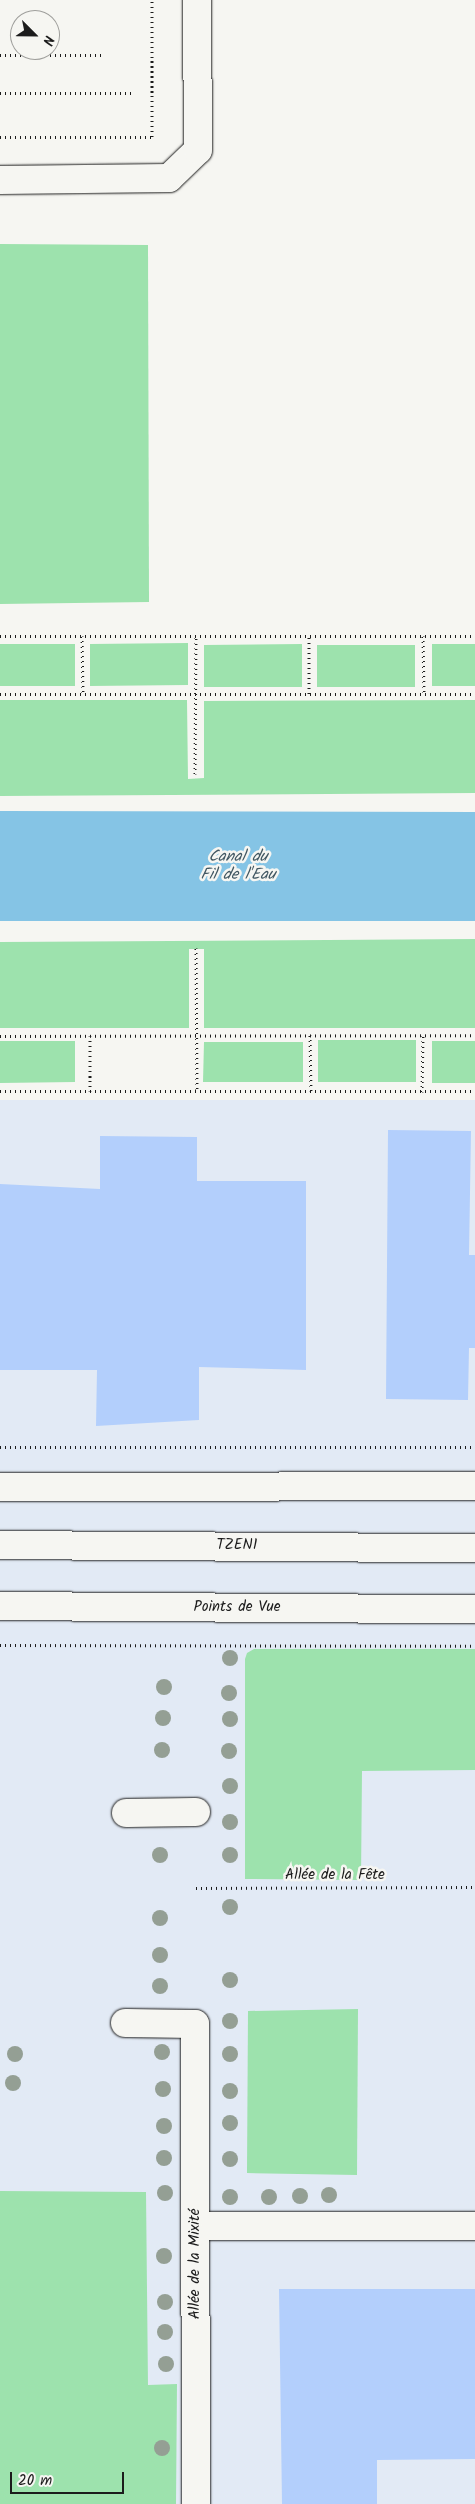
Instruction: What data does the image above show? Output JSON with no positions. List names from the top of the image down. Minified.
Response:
{"streets":{"street":["TZEN1","Points de Vue","Allée de la Mixité"],"path":["Allée de la Fête"]},"water":["Canal du Fil de l'Eau"],"scale_bar":"20 m","north":"bottom right"}
